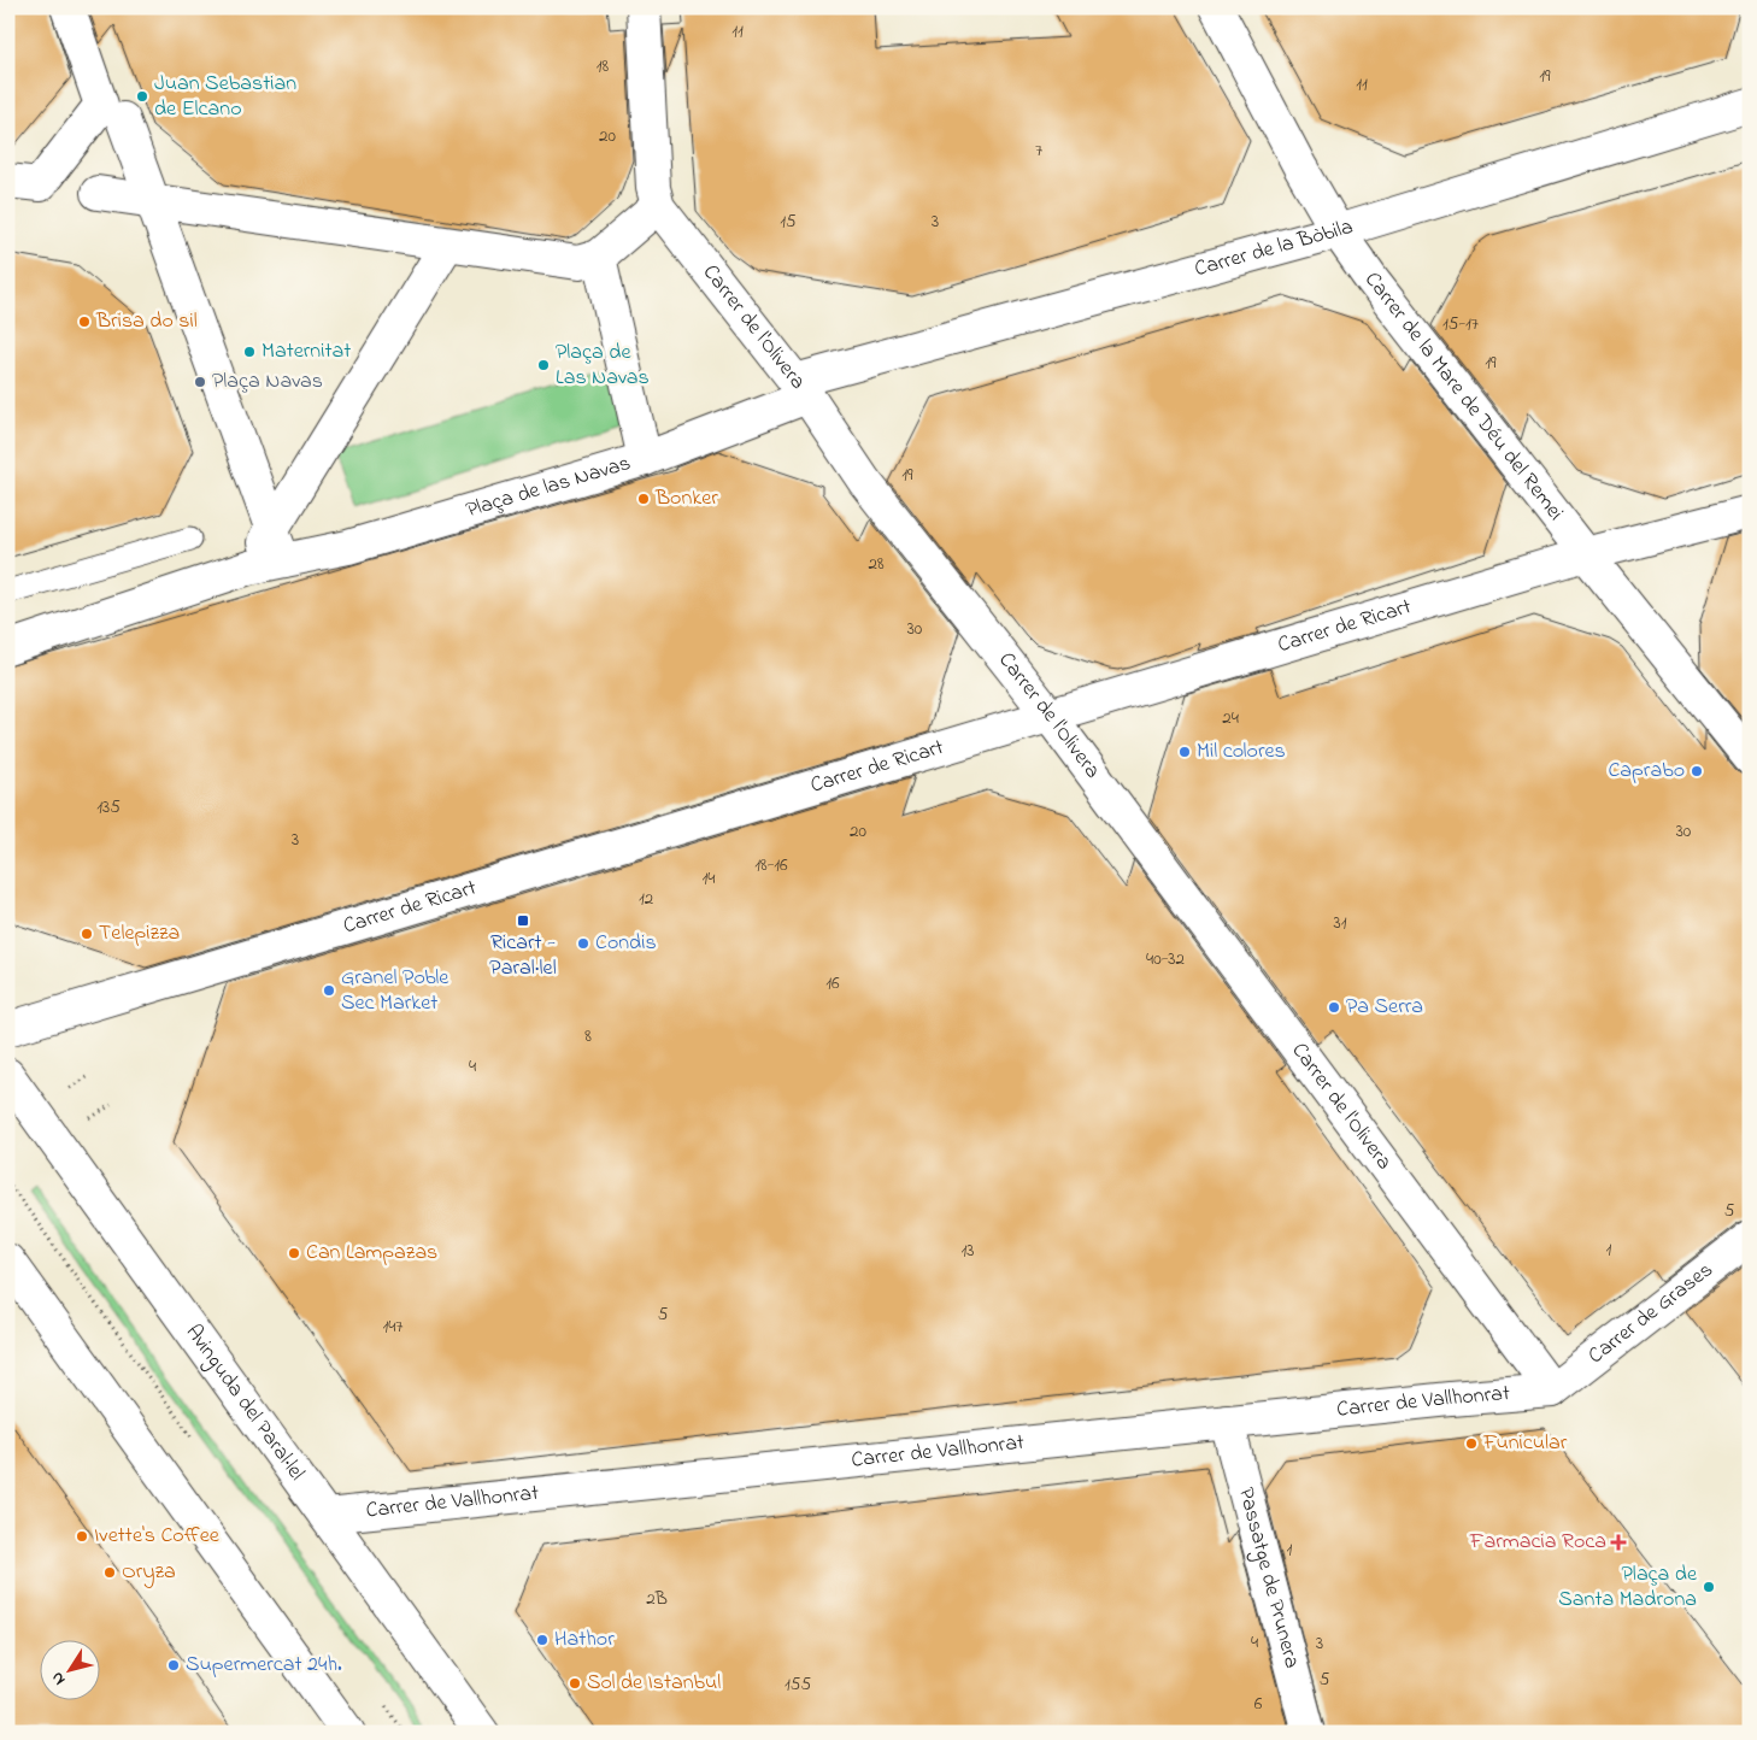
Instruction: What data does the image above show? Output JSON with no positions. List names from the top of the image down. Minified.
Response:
{"streets":{"street":["Carrer de la Bòbila","Carrer de l'Olivera","Carrer de la Mare de Déu del Remei","Plaça de las Navas","Carrer de Ricart","Carrer de Grases","Carrer de Vallhonrat","Avinguda del Paral·lel","Passatge de Prunera"]},"crossings":[["Carrer de la Bòbila","Carrer de l'Olivera"],["Carrer de la Bòbila","Carrer de la Mare de Déu del Remei"],["Carrer de la Bòbila","Plaça de las Navas"],["Carrer de l'Olivera","Plaça de las Navas"],["Carrer de l'Olivera","Carrer de Ricart"],["Carrer de l'Olivera","Carrer de Grases"],["Carrer de l'Olivera","Carrer de Vallhonrat"],["Carrer de la Mare de Déu del Remei","Carrer de Ricart"],["Carrer de Grases","Carrer de Vallhonrat"],["Carrer de Vallhonrat","Avinguda del Paral·lel"],["Carrer de Vallhonrat","Passatge de Prunera"]],"places":{"other":["Juan Sebastian de Elcano","Brisa do sil","Maternitat","Plaça de Las Navas","Plaça Navas","Bonker","Mil colores","Caprabo","Telepizza","Condis","Granel Poble Sec Market","Pa Serra","Can Lampazas","Funicular","Ivette's Coffee","Oryza","Plaça de Santa Madrona","Hathor","Supermercat 24h.","Sol de Istanbul"],"transit":["Ricart - Paral·lel"],"health":["Farmacia Roca"]},"house_numbers":["11","18","19","11","20","7","15","3","15-17","19","19","28","30","24","135","20","30","3","18-16","14","12","31","40-32","16","8","4","5","1","13","5","147","1","2B","4","3","5","155","6"],"north":"bottom left"}
